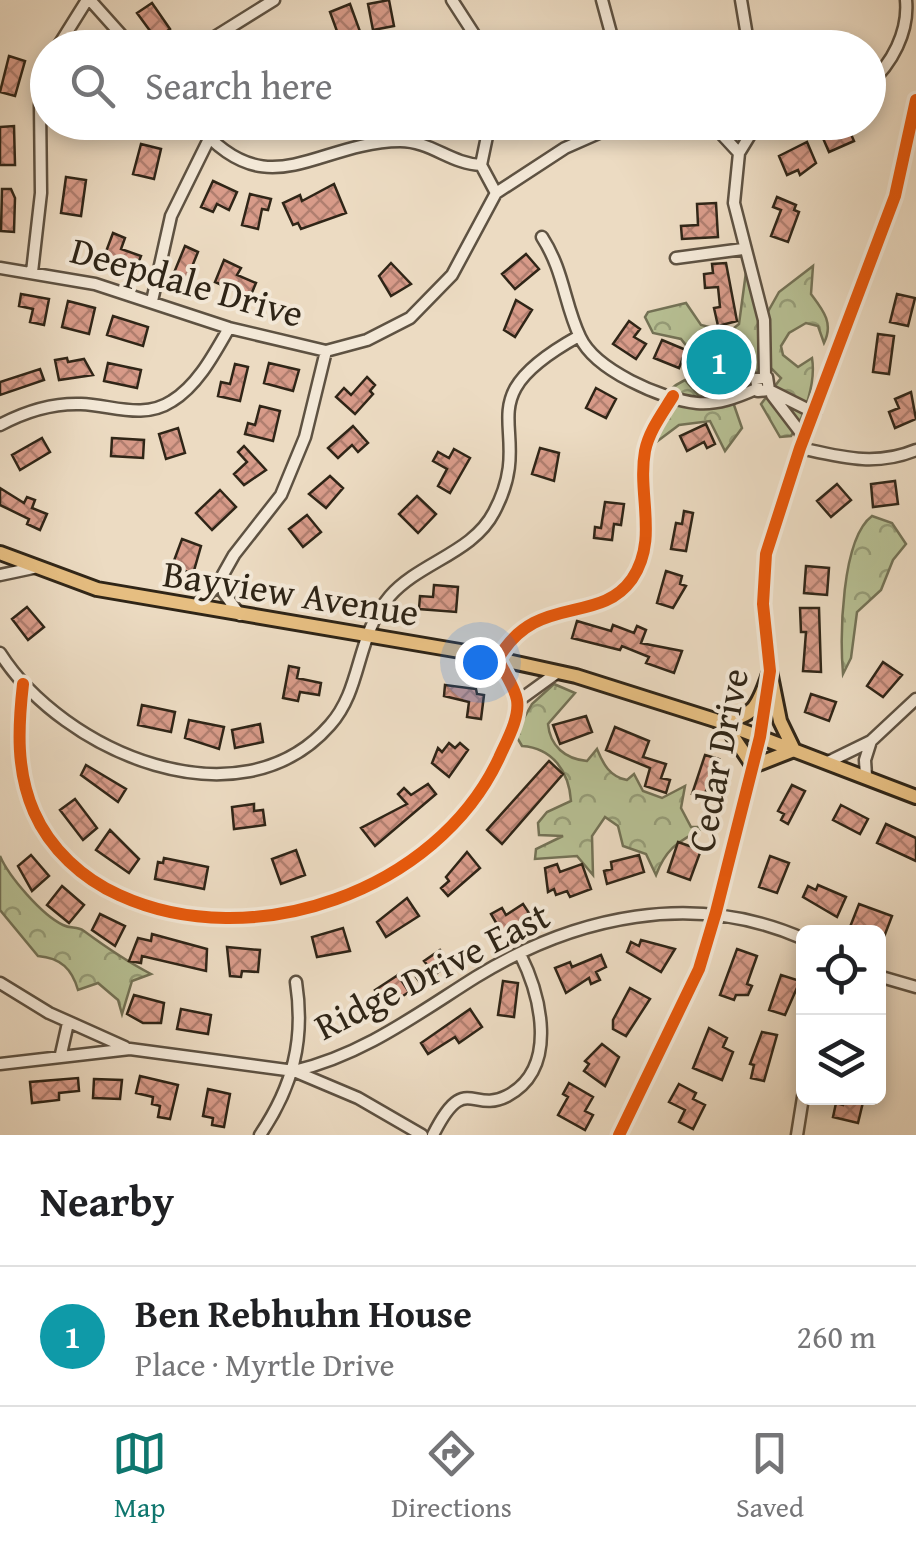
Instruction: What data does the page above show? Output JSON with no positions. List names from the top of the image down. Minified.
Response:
{"streets":{"main road":["Bayview Avenue"],"street":["Deepdale Drive","Cedar Drive","Ridge Drive East"]},"crossings":[["Bayview Avenue","Cedar Drive"],["Cedar Drive","Ridge Drive East"]],"page":{"search":"Search here","pins":"1","heading":"Nearby","list":[{"mark":"1","name":"Ben Rebhuhn House","note":"Place · Myrtle Drive","value":"260 m"}],"nav":["Map","Directions","Saved"]}}
